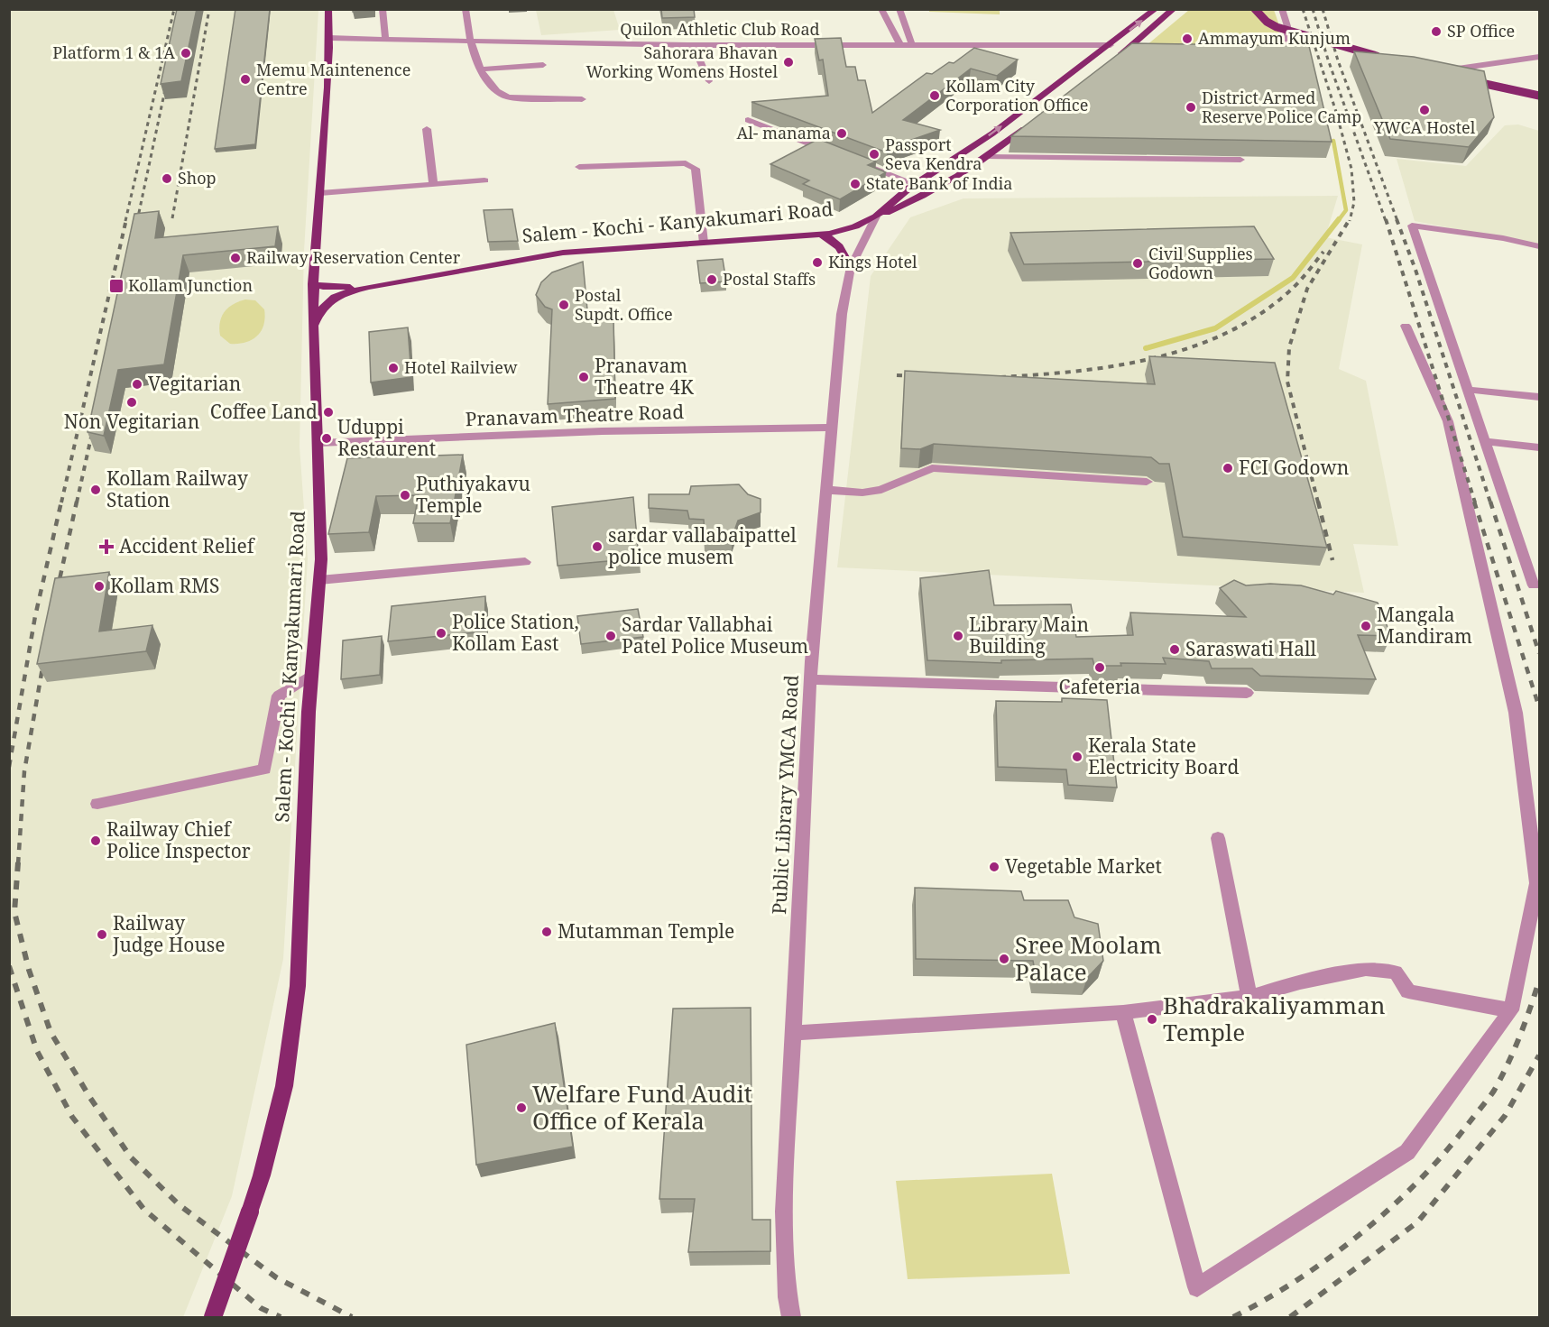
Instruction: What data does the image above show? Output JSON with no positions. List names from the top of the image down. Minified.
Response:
{"streets":{"main road":["Salem - Kochi - Kanyakumari Road"],"street":["Quilon Athletic Club Road","Pranavam Theatre Road","Public Library YMCA Road"]},"crossings":[["Quilon Athletic Club Road","Salem - Kochi - Kanyakumari Road"],["Salem - Kochi - Kanyakumari Road","Pranavam Theatre Road"],["Salem - Kochi - Kanyakumari Road","Public Library YMCA Road"],["Pranavam Theatre Road","Public Library YMCA Road"]],"places":{"other":["SP Office","Ammayum Kunjum","Platform 1 & 1A","Sahorara Bhavan Working Womens Hostel","Memu Maintenence Centre","Kollam City Corporation Office","District Armed Reserve Police Camp","YWCA Hostel","Al- manama","Passport Seva Kendra","Shop","State Bank of India","Railway Reservation Center","Kings Hotel","Civil Supplies Godown","Postal Staffs","Postal Supdt. Office","Hotel Railview","Pranavam Theatre 4K","Vegitarian","Non Vegitarian","Coffee Land","Uduppi Restaurent","FCI Godown","Kollam Railway Station","Puthiyakavu Temple","sardar vallabaipattel police musem","Kollam RMS","Mangala Mandiram","Police Station, Kollam East","Sardar Vallabhai Patel Police Museum","Library Main Building","Saraswati Hall","Cafeteria","Kerala State Electricity Board","Railway Chief Police Inspector","Vegetable Market","Mutamman Temple","Railway Judge House","Sree Moolam Palace","Bhadrakaliyamman Temple","Welfare Fund Audit Office of Kerala"],"transit":["Kollam Junction"],"health":["Accident Relief"]}}
